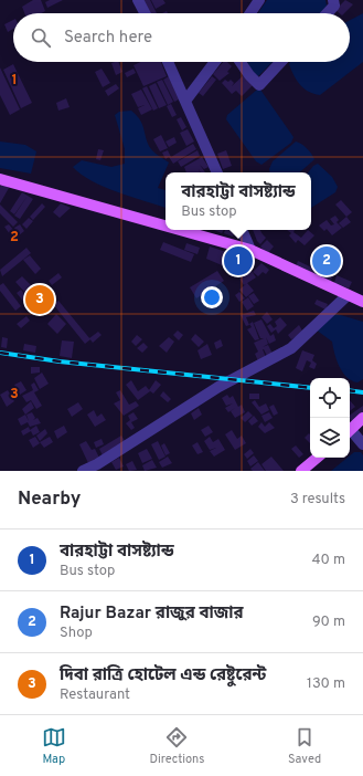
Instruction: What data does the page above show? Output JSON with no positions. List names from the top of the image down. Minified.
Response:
{"page":{"search":"Search here","popup":["বারহাট্টা বাসষ্ট্যান্ড","Bus stop"],"pins":["1","2","3"],"heading":["Nearby","3 results"],"list":[{"mark":"1","name":"বারহাট্টা বাসষ্ট্যান্ড","note":"Bus stop","value":"40 m"},{"mark":"2","name":"Rajur Bazar রাজুর বাজার","note":"Shop","value":"90 m"},{"mark":"3","name":"দিবা রাত্রি হোটেল এন্ড রেষ্টুরেন্ট","note":"Restaurant","value":"130 m"}],"nav":["Map","Directions","Saved"]},"grid":{"rows":["1","2","3"]}}
